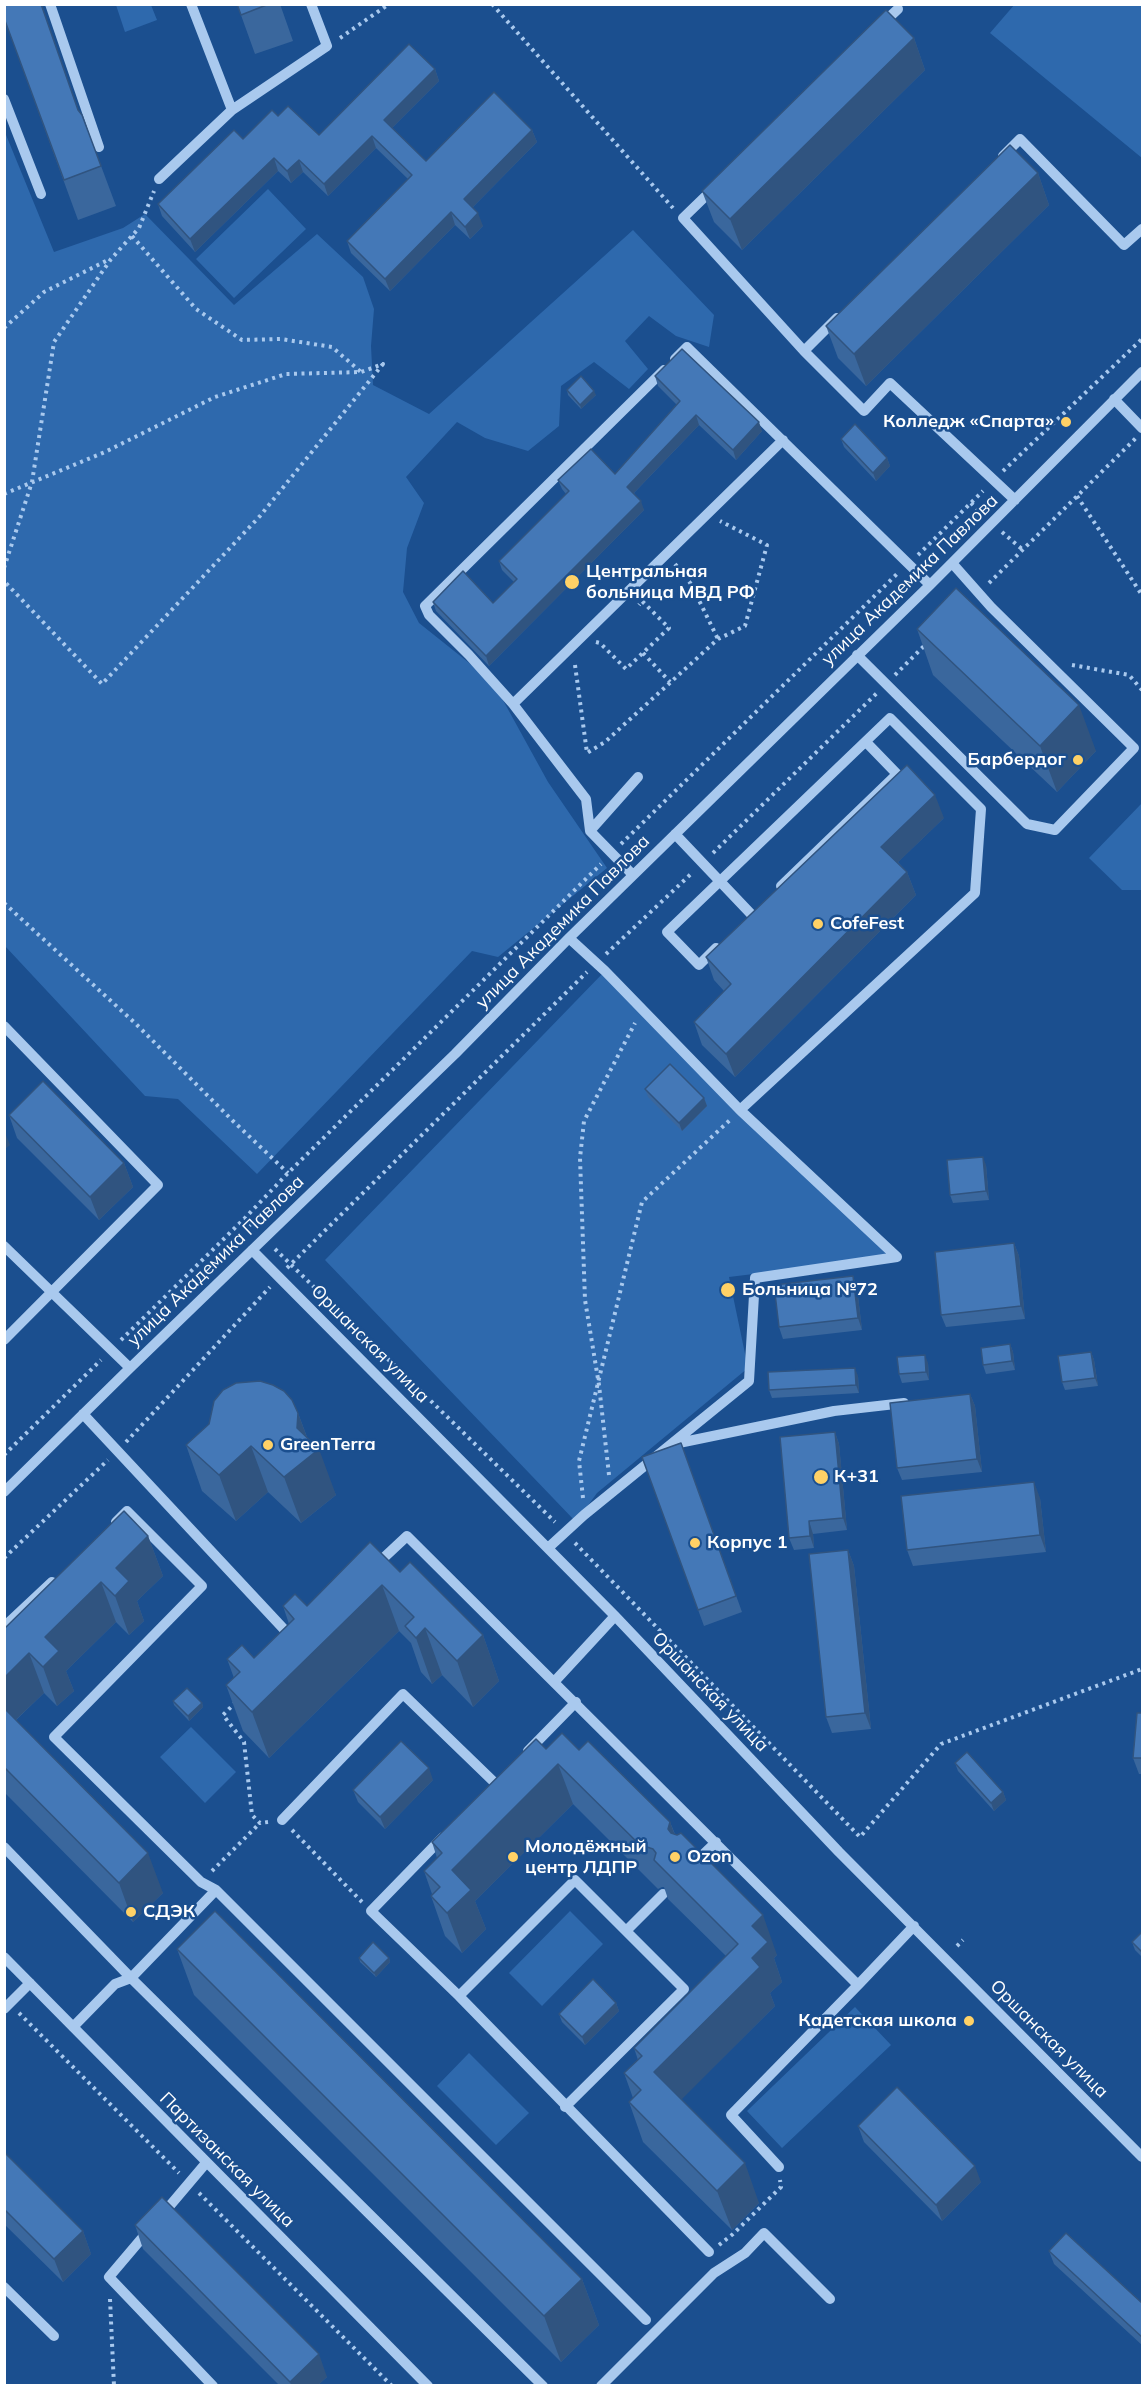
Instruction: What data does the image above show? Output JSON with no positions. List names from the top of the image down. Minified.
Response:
{"streets":{"street":["улица Академика Павлова","Оршанская улица","Партизанская улица"]},"crossings":[["улица Академика Павлова","Оршанская улица"]],"places":["Колледж «Спарта»","Центральная больница МВД РФ","Барбердог","CofeFest","Больница №72","GreenTerra","К+31","Корпус 1","Молодёжный центр ЛДПР","Ozon","СДЭК","Кадетская школа"]}
